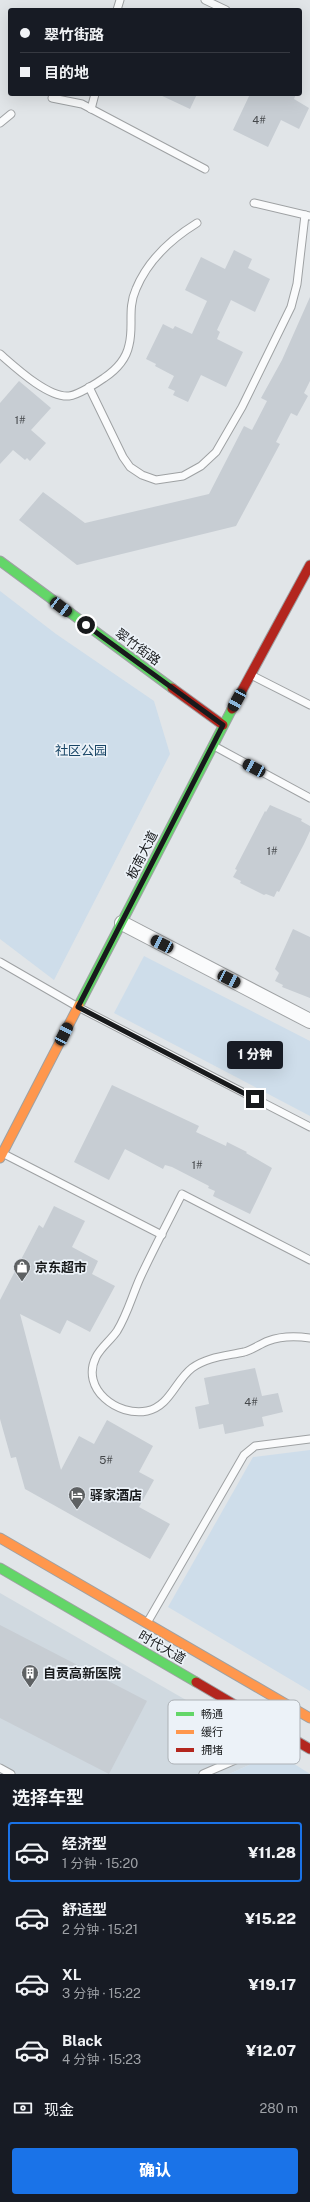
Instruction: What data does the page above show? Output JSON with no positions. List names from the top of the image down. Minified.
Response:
{"streets":{"main road":["翠竹街路","板南大道","时代大道"]},"crossings":[["翠竹街路","板南大道"]],"parks":["社区公园"],"places":{"shop":["京东超市"],"hotel":["驿家酒店"],"building":["自贡高新医院"]},"house_numbers":["4#","1#","1#","1#","4#","5#"],"legend":["畅通","缓行","拥堵"],"page":{"banner":["翠竹街路","目的地"],"bubble":"1 分钟","heading":"选择车型","list":[{"name":"经济型","note":"1 分钟 · 15:20","value":"¥11.28"},{"name":"舒适型","note":"2 分钟 · 15:21","value":"¥15.22"},{"name":"XL","note":"3 分钟 · 15:22","value":"¥19.17"},{"name":"Black","note":"4 分钟 · 15:23","value":"¥12.07"}],"pay":["现金","280 m"],"buttons":"确认"}}
